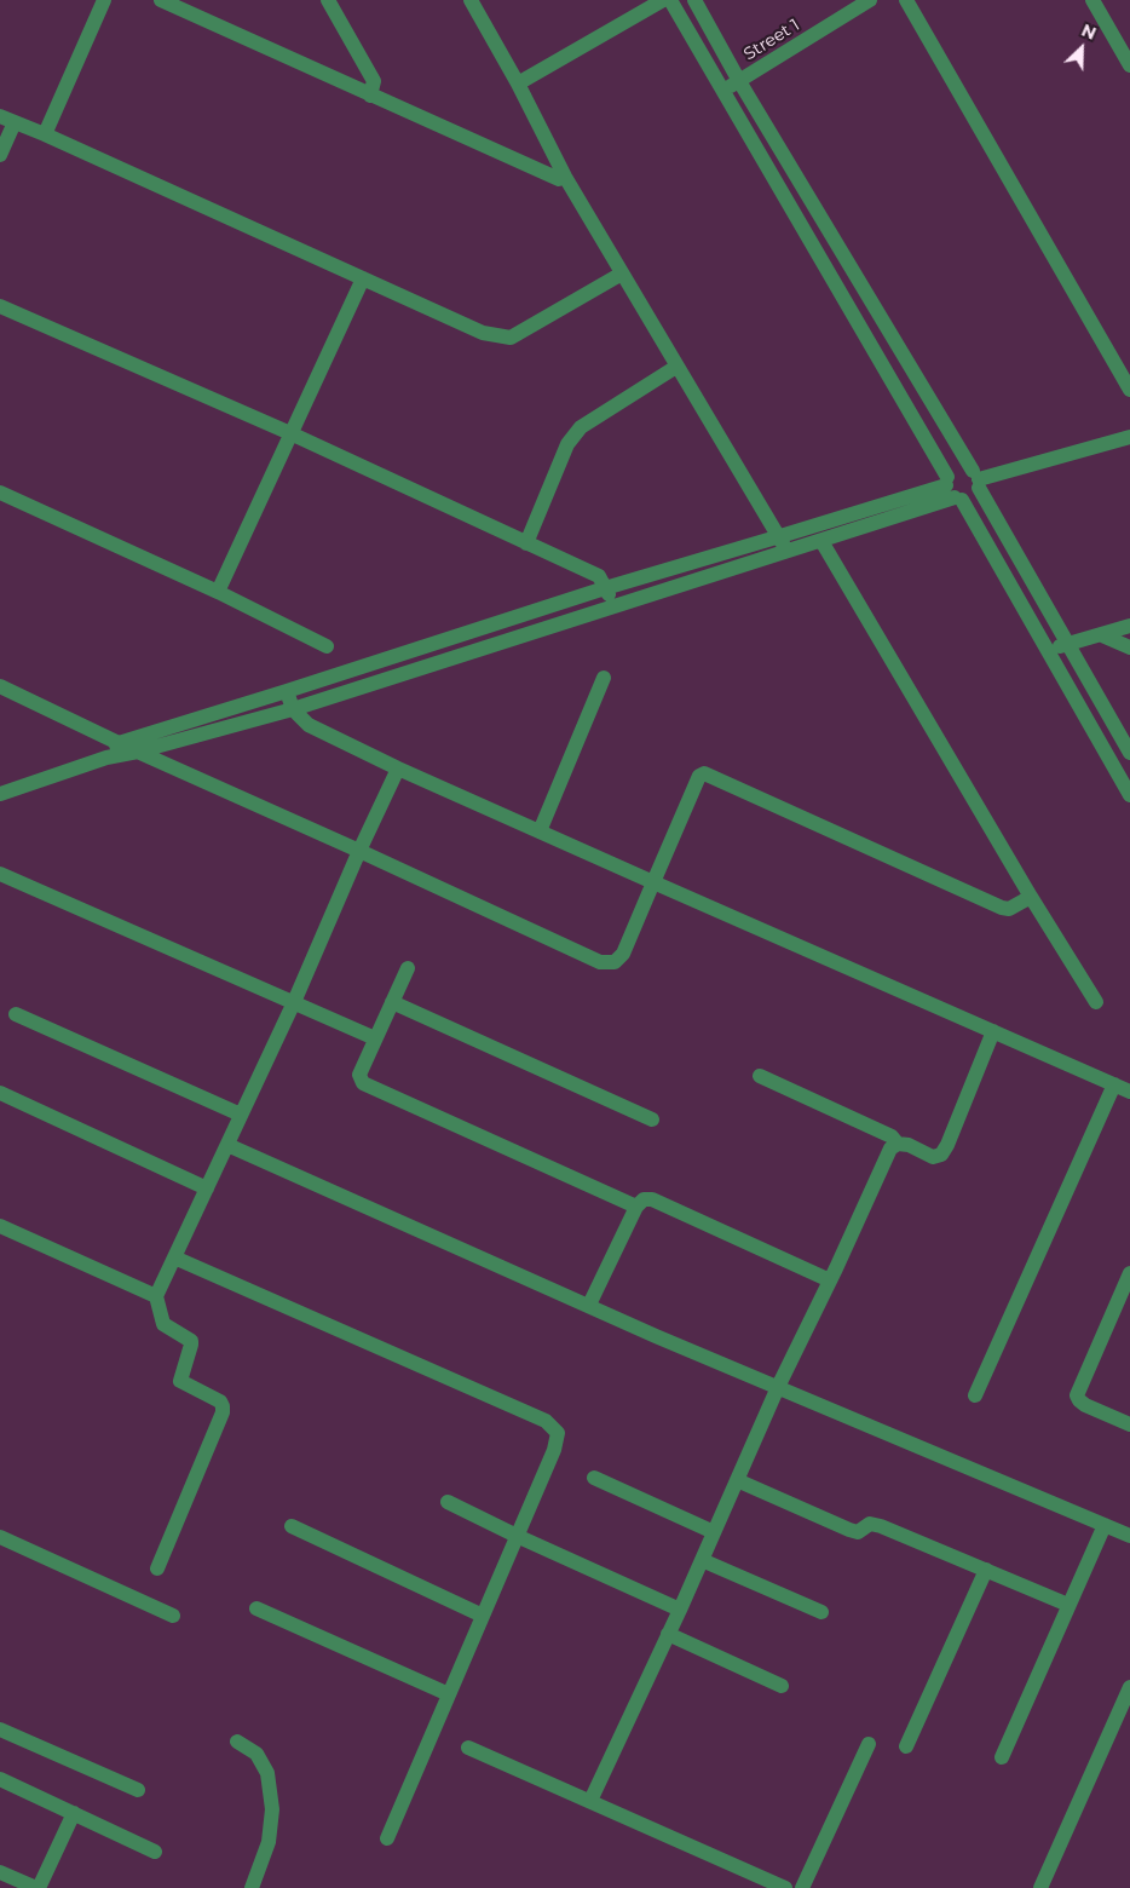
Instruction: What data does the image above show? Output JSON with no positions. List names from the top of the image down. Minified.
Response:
{"streets":{"street":["Street 1"]},"north":"top right"}
